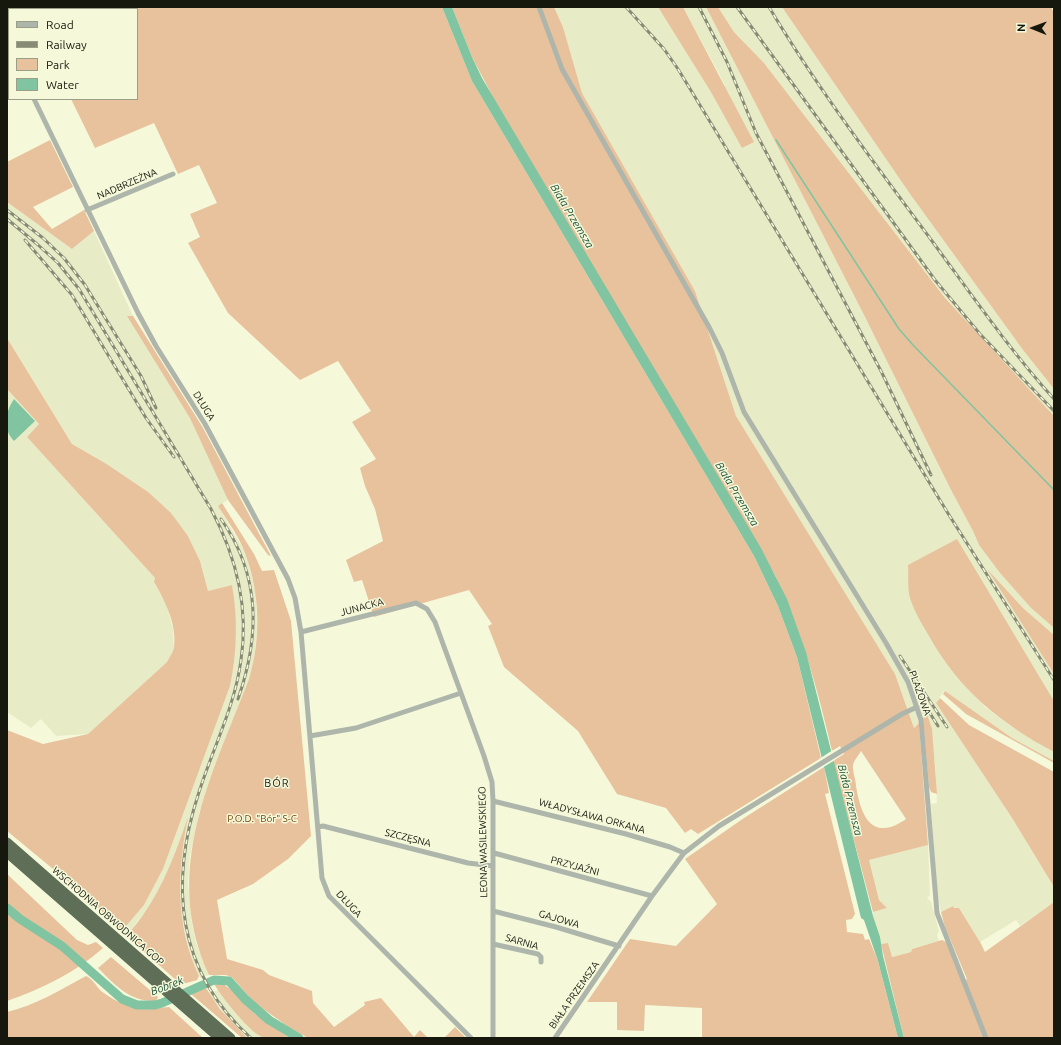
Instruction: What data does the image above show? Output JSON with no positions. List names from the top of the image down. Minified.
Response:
{"streets":{"highway":["WSCHODNIA OBWODNICA GOP"],"street":["NADBRZEŻNA","DŁUGA","JUNACKA","PLAŻOWA","WŁADYSŁAWA ORKANA","SZCZĘSNA","LEONA WASILEWSKIEGO","PRZYJAŹNI","GAJOWA","SARNIA","BIAŁA PRZEMSZA"]},"crossings":[["NADBRZEŻNA","DŁUGA"],["DŁUGA","JUNACKA"],["DŁUGA","SZCZĘSNA"],["JUNACKA","LEONA WASILEWSKIEGO"],["PLAŻOWA","BIAŁA PRZEMSZA"],["WŁADYSŁAWA ORKANA","LEONA WASILEWSKIEGO"],["WŁADYSŁAWA ORKANA","BIAŁA PRZEMSZA"],["SZCZĘSNA","LEONA WASILEWSKIEGO"],["LEONA WASILEWSKIEGO","PRZYJAŹNI"],["LEONA WASILEWSKIEGO","GAJOWA"],["LEONA WASILEWSKIEGO","SARNIA"],["PRZYJAŹNI","BIAŁA PRZEMSZA"],["GAJOWA","BIAŁA PRZEMSZA"]],"districts":["BÓR"],"water":["Biała Przemsza","Bobrek"],"parks":["P.O.D. \"Bór\" S-C"],"legend":["Road","Railway","Park","Water"],"north":"left"}
